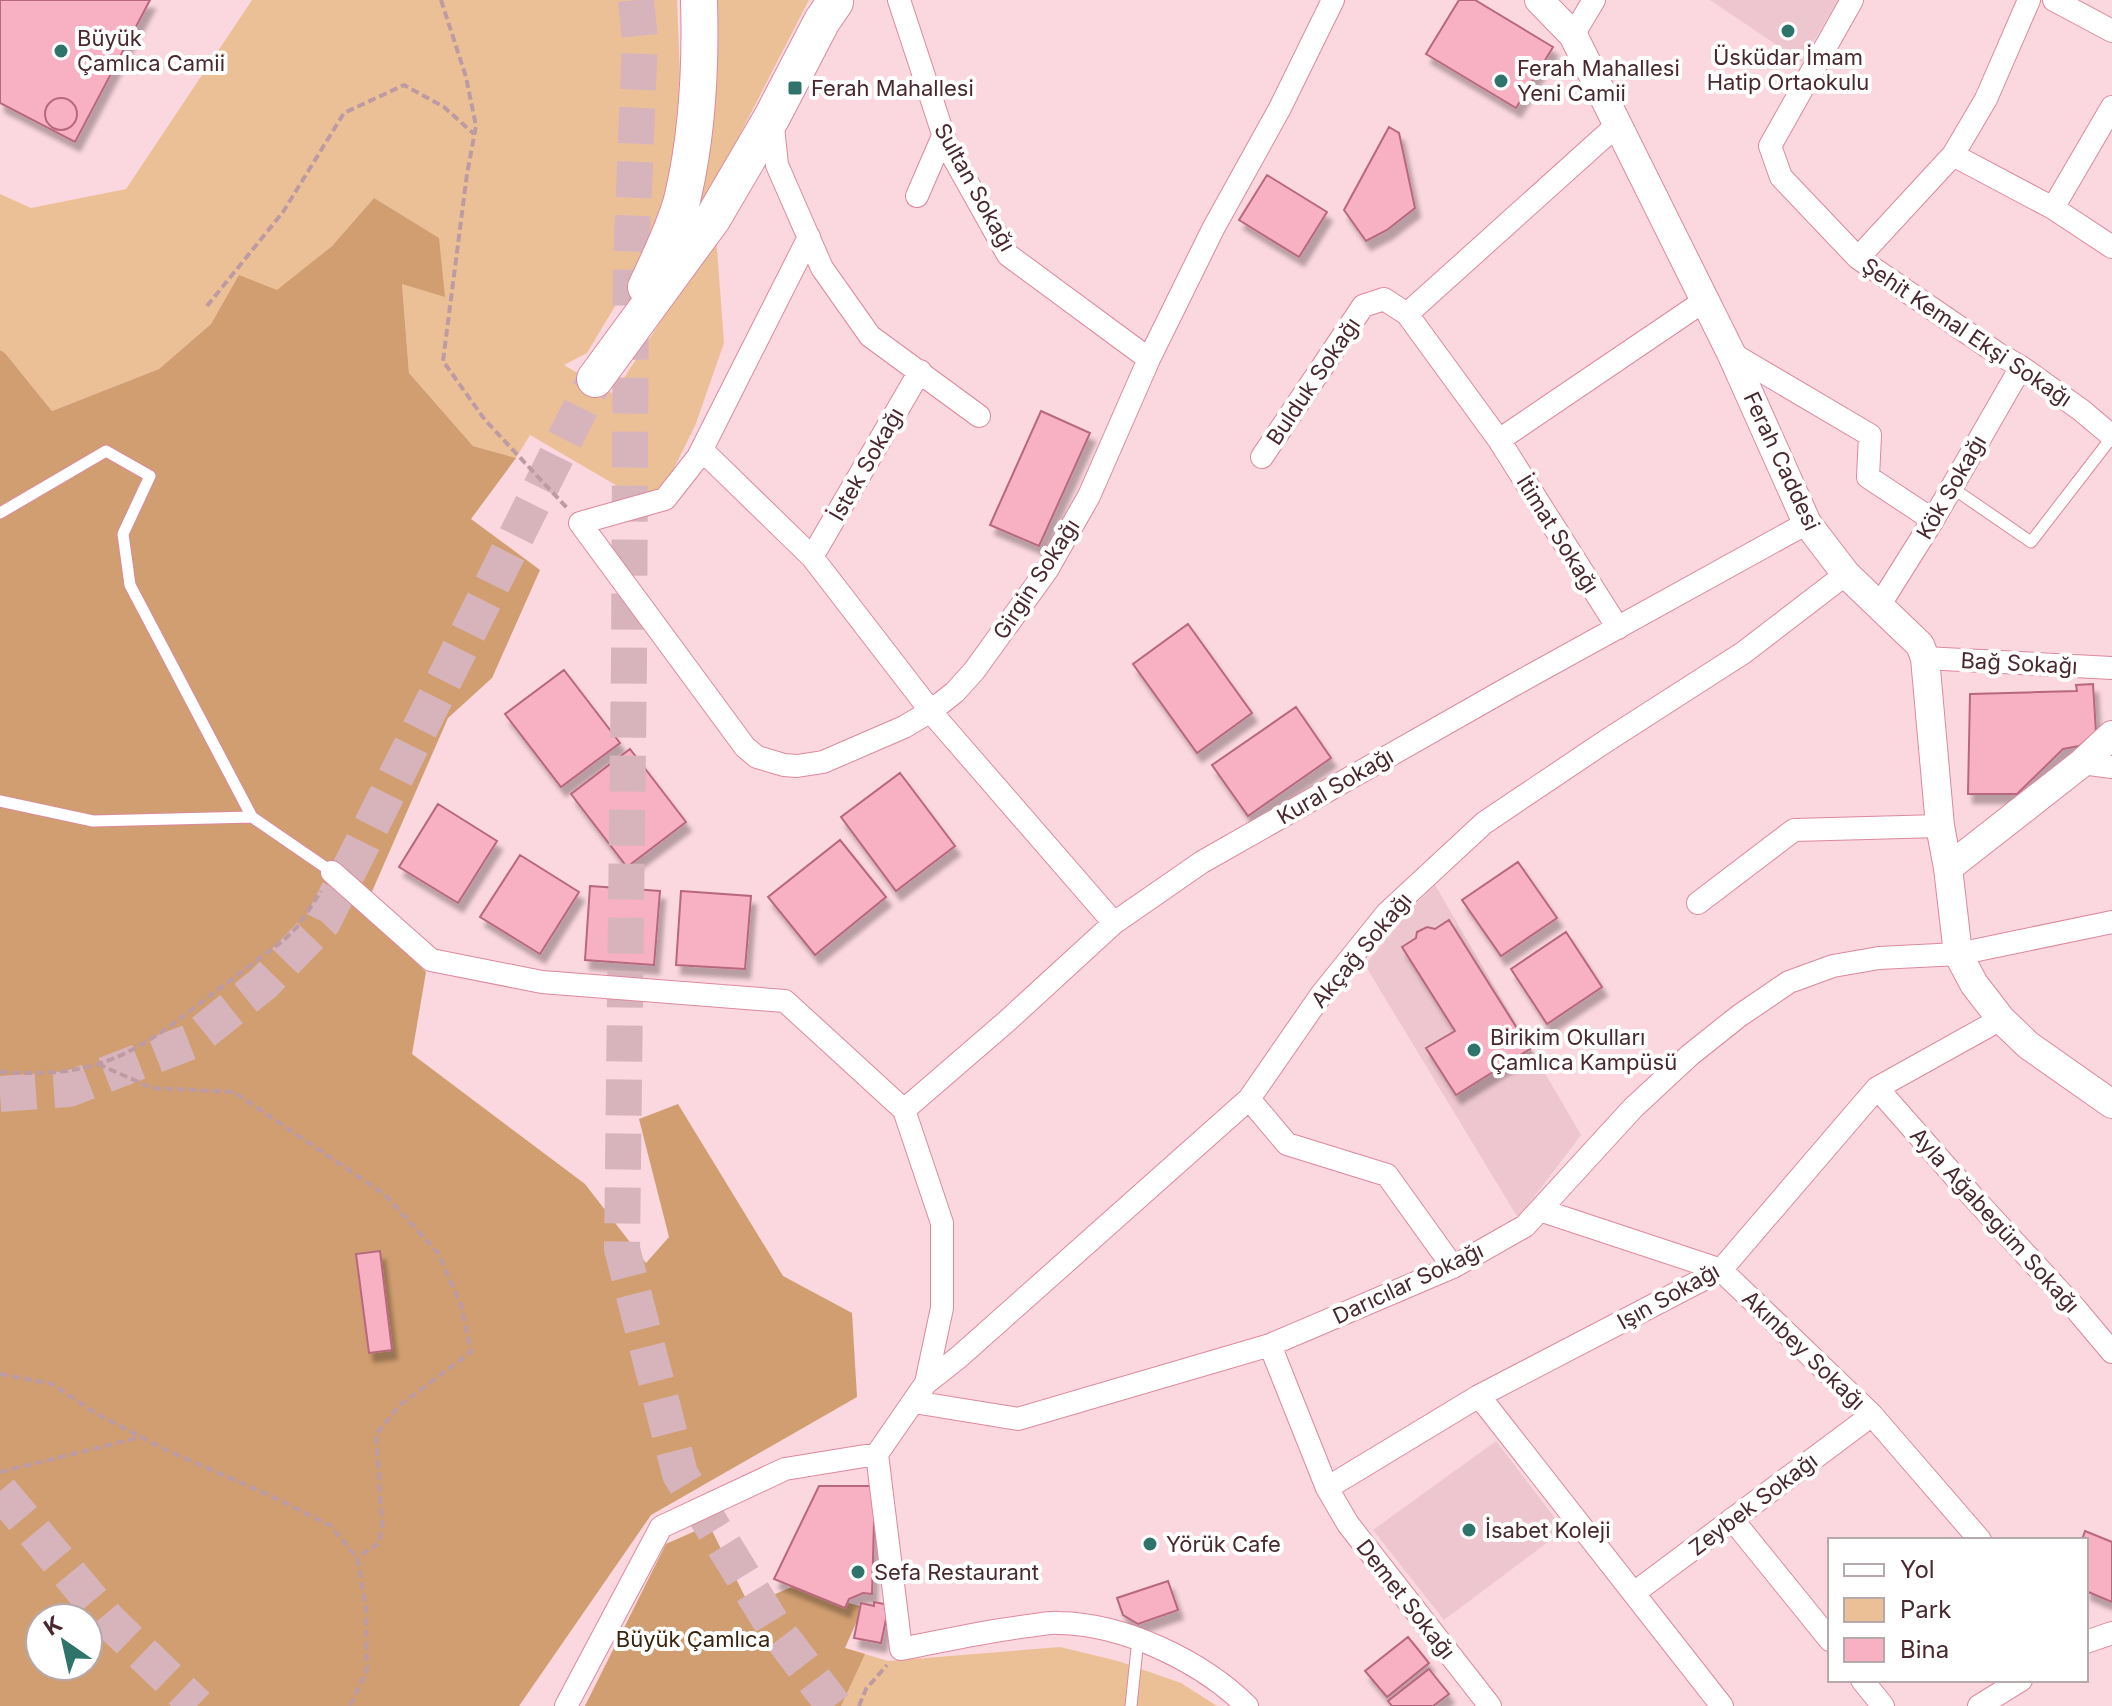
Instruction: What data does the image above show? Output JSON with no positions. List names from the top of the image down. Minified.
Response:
{"streets":{"street":["Sultan Sokağı","Şehit Kemal Ekşi Sokağı","Bulduk Sokağı","Ferah Caddesi","İstek Sokağı","Kök Sokağı","İtimat Sokağı","Girgin Sokağı","Bağ Sokağı","Kural Sokağı","Akçağ Sokağı","Ayla Ağabegüm Sokağı","Darıcılar Sokağı","Işın Sokağı","Akınbey Sokağı","Zeybek Sokağı","Demet Sokağı"]},"crossings":[["Sultan Sokağı","Girgin Sokağı"],["Şehit Kemal Ekşi Sokağı","Kök Sokağı"],["Bulduk Sokağı","İtimat Sokağı"],["Ferah Caddesi","Kök Sokağı"],["Ferah Caddesi","Bağ Sokağı"],["Ferah Caddesi","Kural Sokağı"],["Ferah Caddesi","Akçağ Sokağı"],["İtimat Sokağı","Kural Sokağı"],["Ayla Ağabegüm Sokağı","Işın Sokağı"],["Darıcılar Sokağı","Akınbey Sokağı"],["Darıcılar Sokağı","Demet Sokağı"],["Işın Sokağı","Akınbey Sokağı"],["Işın Sokağı","Demet Sokağı"],["Akınbey Sokağı","Zeybek Sokağı"]],"parks":["Büyük Çamlıca"],"places":{"other":["Üsküdar İmam Hatip Ortaokulu","Büyük Çamlıca Camii","Ferah Mahallesi Yeni Camii","Birikim Okulları Çamlıca Kampüsü","İsabet Koleji","Yörük Cafe","Sefa Restaurant"],"transit":["Ferah Mahallesi"]},"legend":["Yol","Park","Bina"],"north":"top left"}
